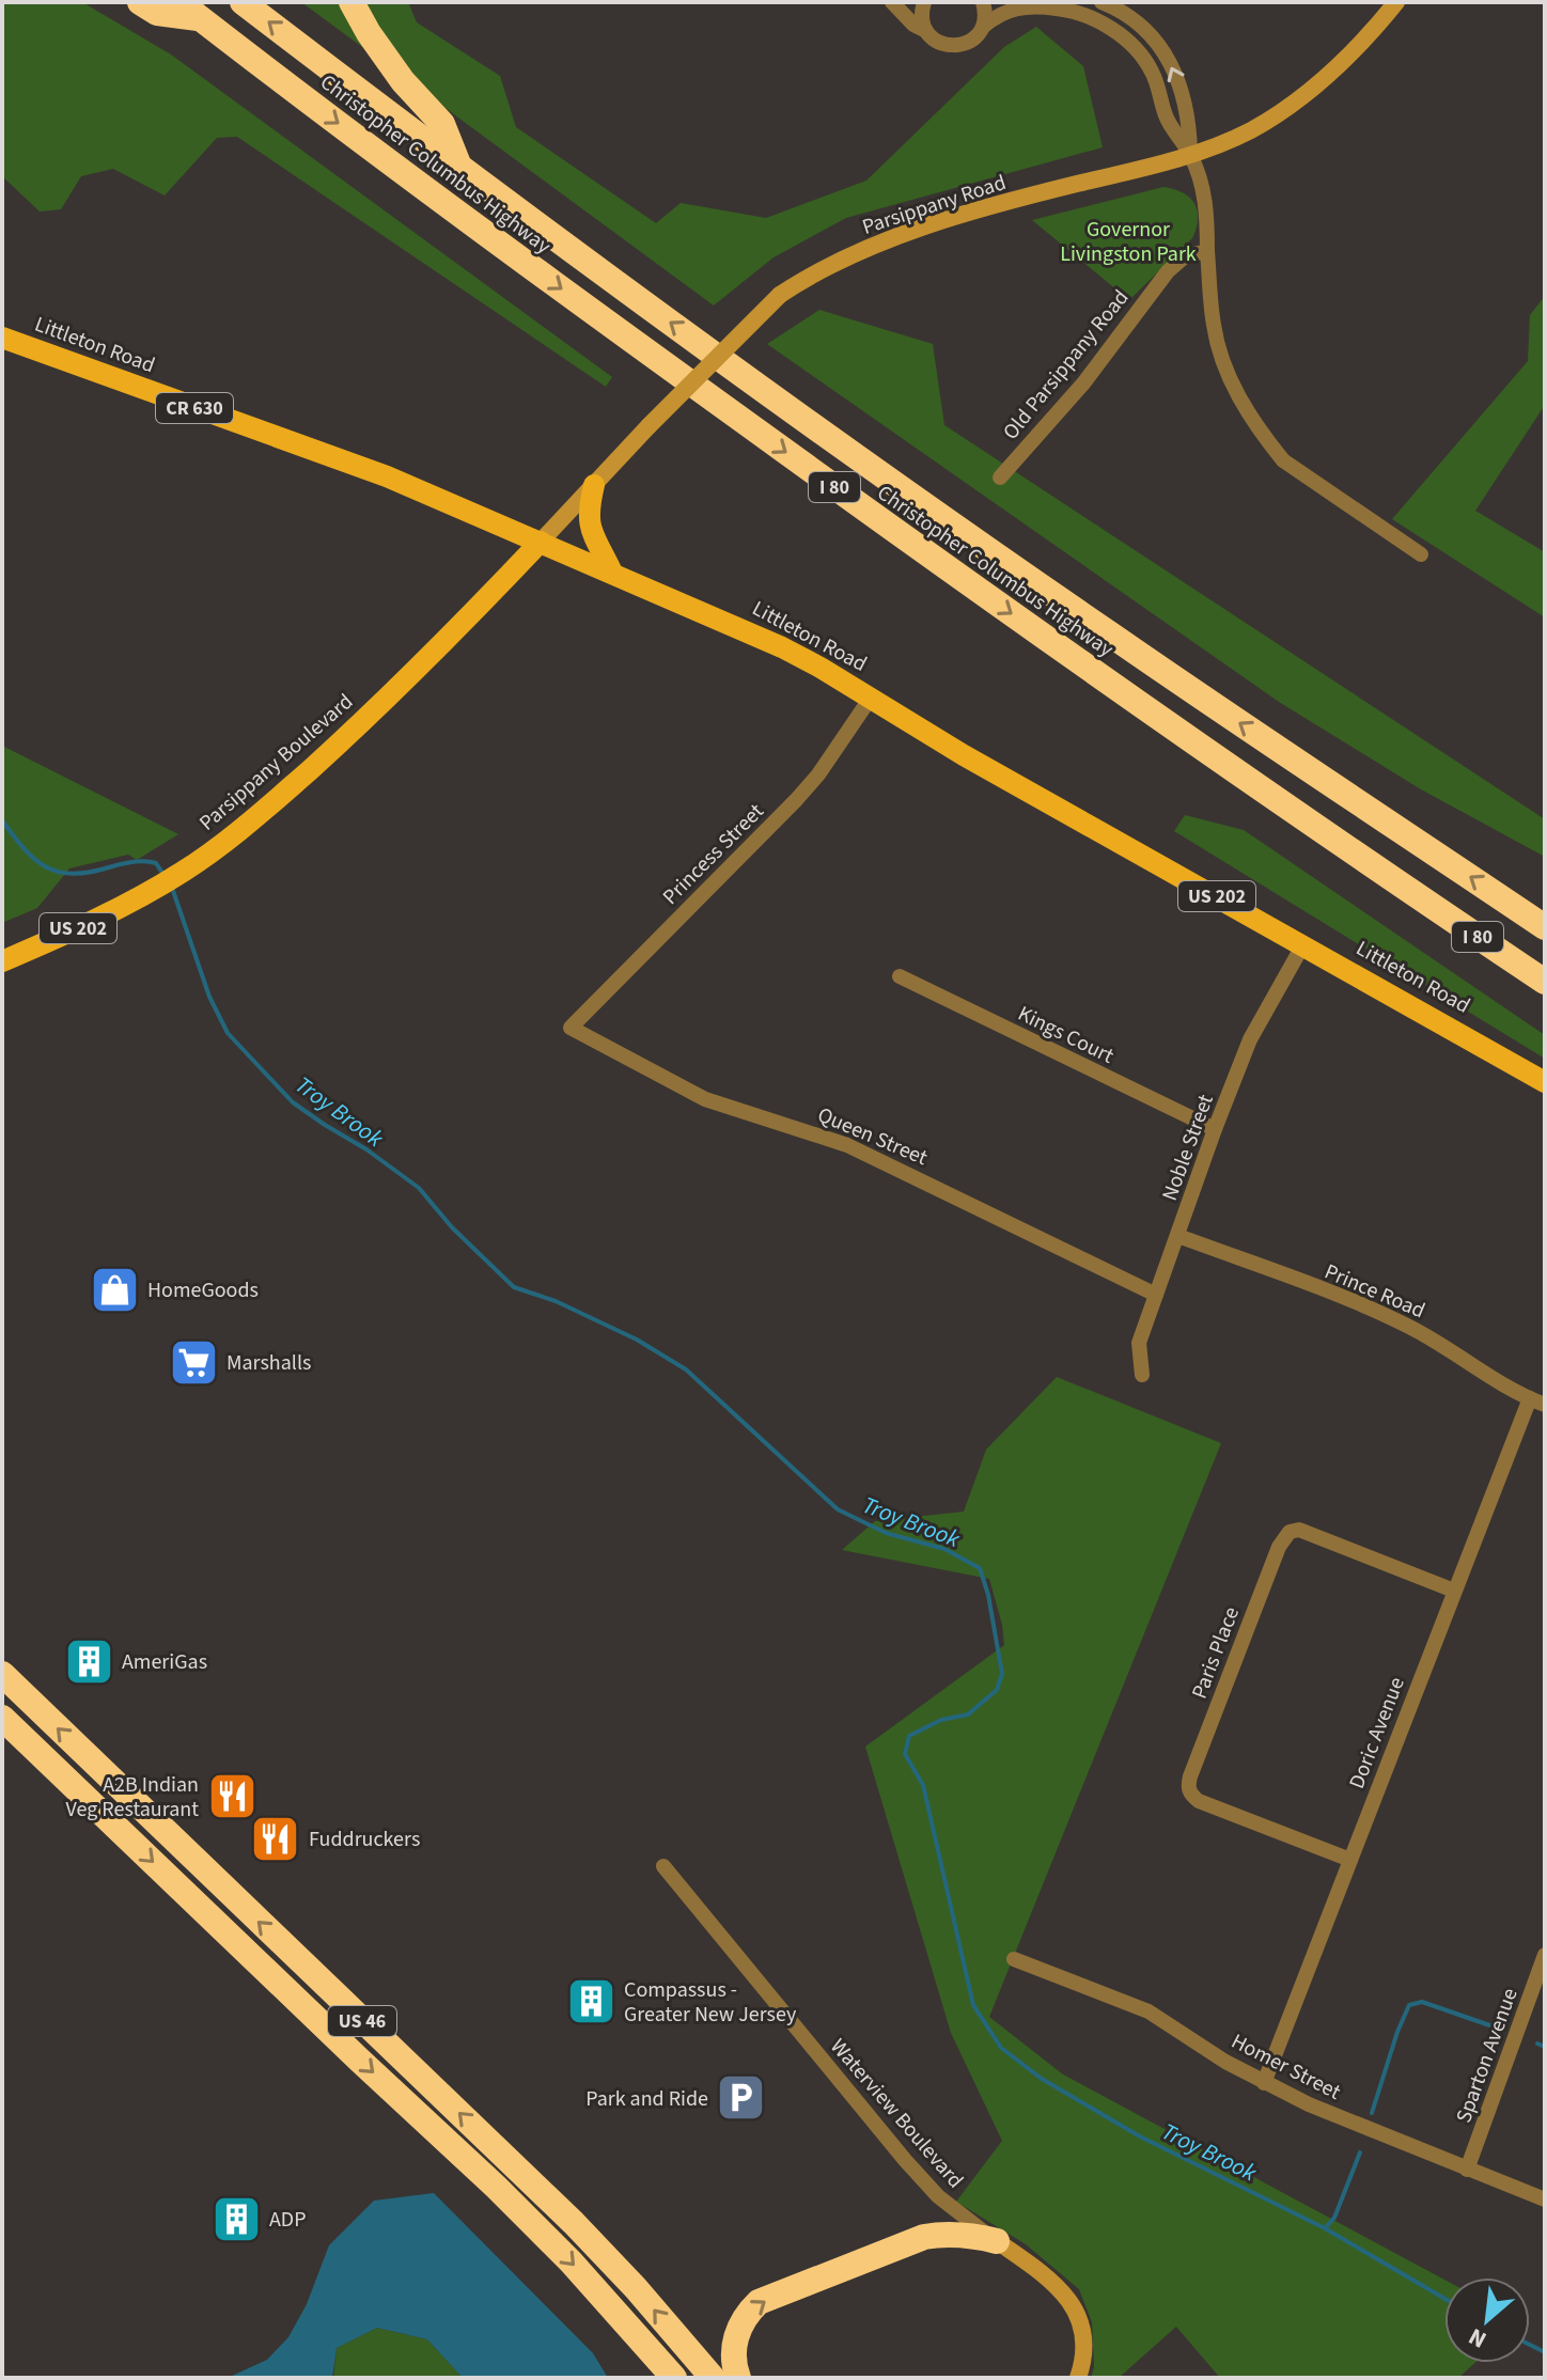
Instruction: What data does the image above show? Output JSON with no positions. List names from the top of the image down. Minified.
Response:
{"streets":{"highway":["Christopher Columbus Highway","I 80","US 46"],"main road":["Parsippany Road","Littleton Road","CR 630","Parsippany Boulevard","US 202","Waterview Boulevard"],"street":["Old Parsippany Road","Princess Street","Kings Court","Queen Street","Noble Street","Prince Road","Paris Place","Doric Avenue","Sparton Avenue","Homer Street"]},"crossings":[["Parsippany Road","Littleton Road"],["Parsippany Road","Parsippany Boulevard"],["Littleton Road","Parsippany Boulevard"],["Littleton Road","Princess Street"],["Littleton Road","Noble Street"],["Princess Street","Queen Street"],["Kings Court","Noble Street"],["Queen Street","Noble Street"],["Noble Street","Prince Road"],["Prince Road","Doric Avenue"],["Paris Place","Doric Avenue"],["Doric Avenue","Homer Street"],["Sparton Avenue","Homer Street"]],"water":["Troy Brook"],"parks":["Governor Livingston Park"],"places":{"shop":["HomeGoods"],"supermarket":["Marshalls"],"building":["AmeriGas","Compassus - Greater New Jersey","ADP"],"restaurant":["A2B Indian Veg Restaurant","Fuddruckers"],"parking":["Park and Ride"]},"north":"bottom left"}
